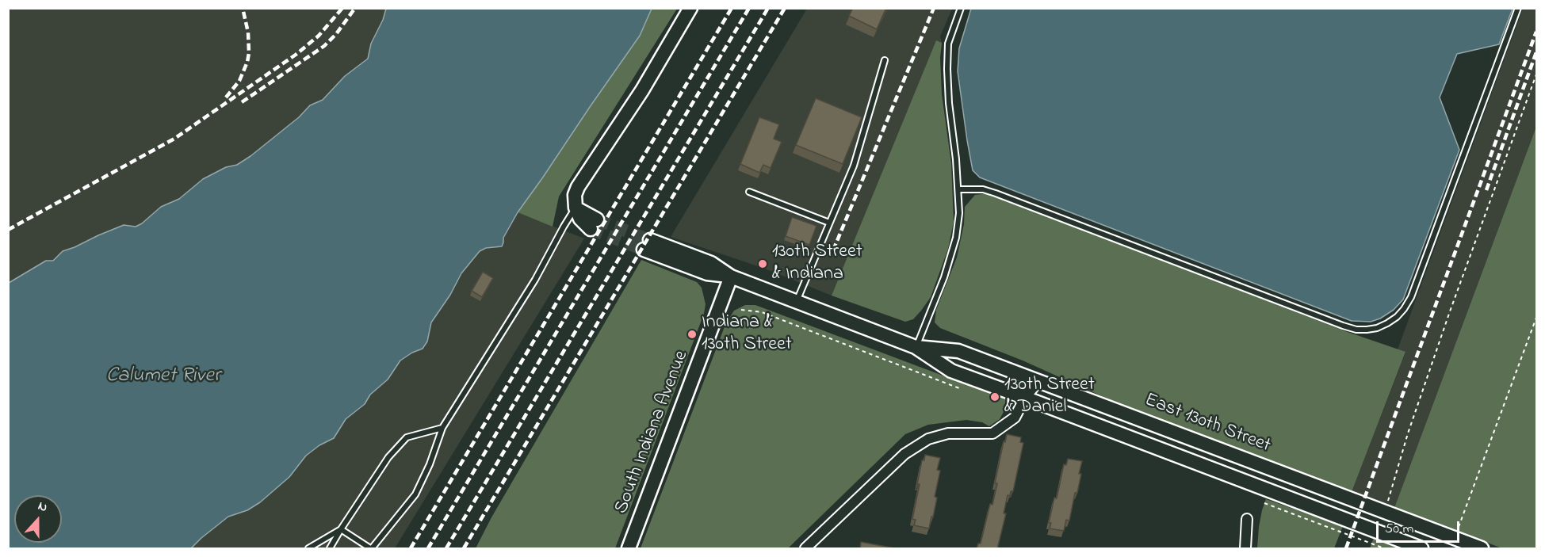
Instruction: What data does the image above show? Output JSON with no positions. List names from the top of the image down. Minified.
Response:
{"streets":{"main road":["East 130th Street","South Indiana Avenue"]},"crossings":[["East 130th Street","South Indiana Avenue"]],"water":["Calumet River"],"places":["130th Street & Indiana","Indiana & 130th Street","130th Street & Daniel"],"scale_bar":"50 m","north":"top"}
